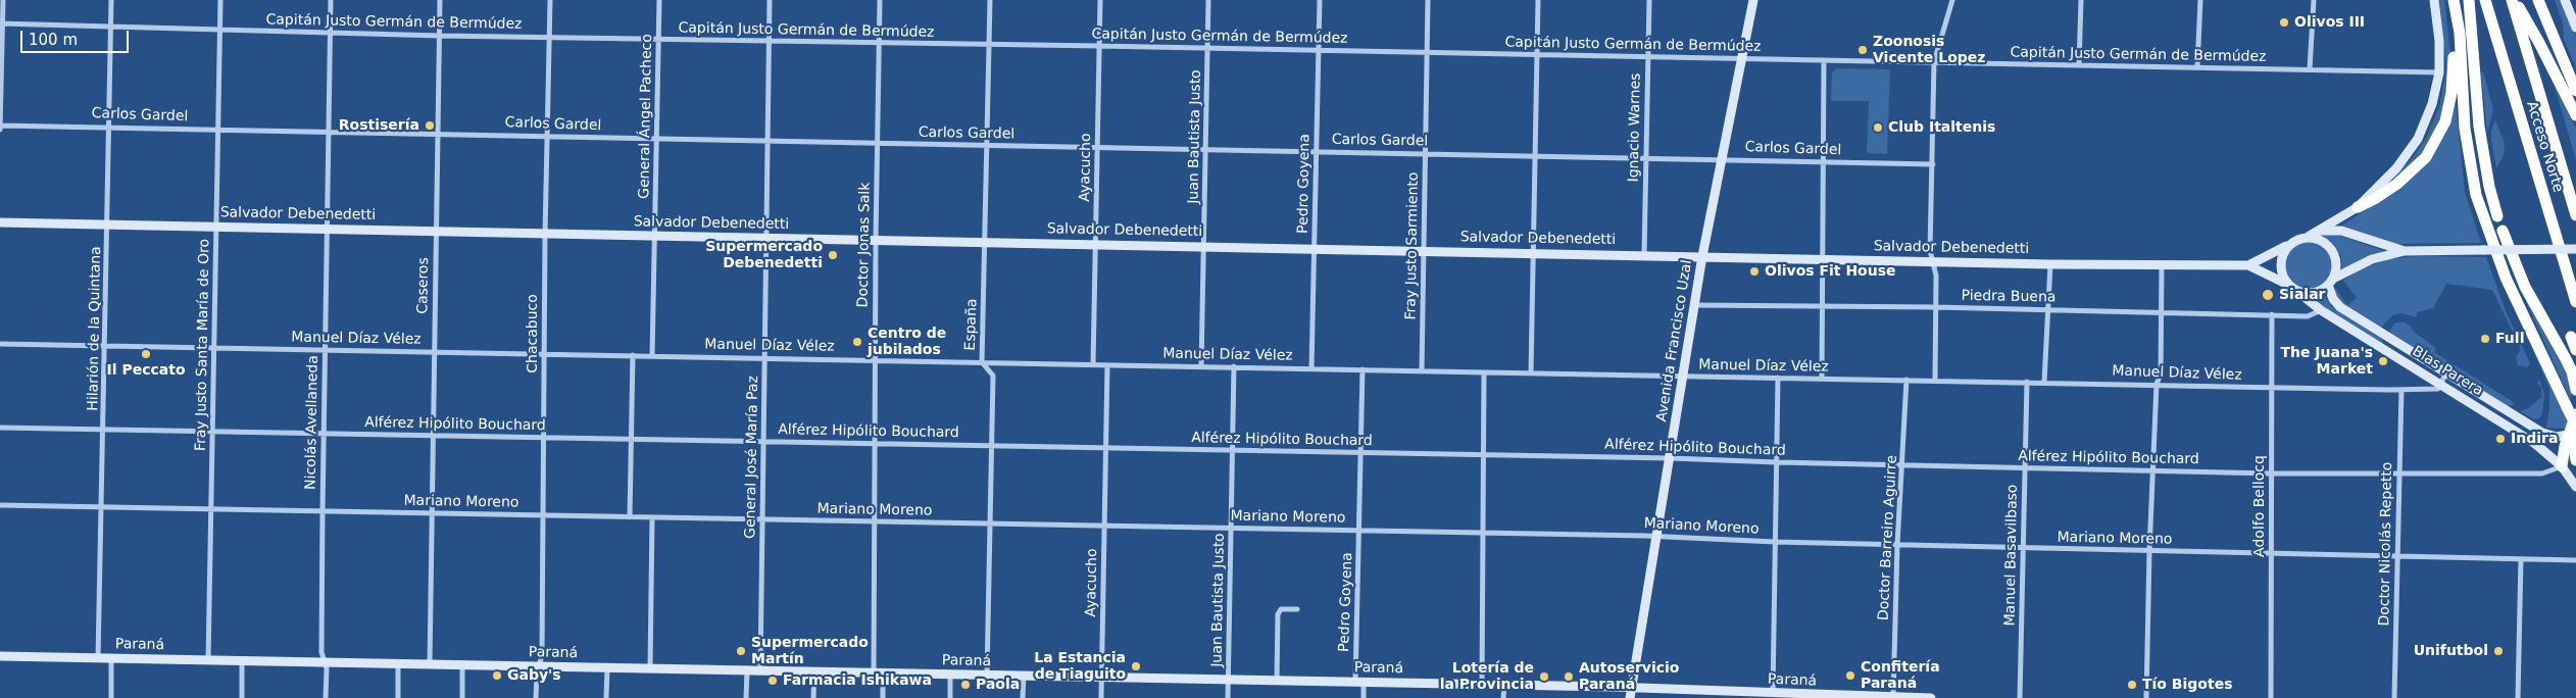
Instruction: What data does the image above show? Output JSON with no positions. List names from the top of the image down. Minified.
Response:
{"streets":{"highway":["Acceso Norte"],"street":["Capitán Justo Germán de Bermúdez","Carlos Gardel","General Ángel Pacheco","Ignacio Warnes","Juan Bautista Justo","Ayacucho","Pedro Goyena","Salvador Debenedetti","Doctor Jonas Salk","Fray Justo Sarmiento","Caseros","Piedra Buena","España","Hilarión de la Quintana","Chacabuco","Manuel Díaz Vélez","Avenida Francisco Uzal","Fray Justo Santa María de Oro","Blas Parera","Nicolás Avellaneda","Alférez Hipólito Bouchard","General José María Paz","Mariano Moreno","Adolfo Bellocq","Doctor Barreiro Aguirre","Doctor Nicolás Repetto","Manuel Basavilbaso","Paraná"]},"crossings":[["Capitán Justo Germán de Bermúdez","General Ángel Pacheco"],["Capitán Justo Germán de Bermúdez","Ignacio Warnes"],["Capitán Justo Germán de Bermúdez","Juan Bautista Justo"],["Capitán Justo Germán de Bermúdez","Ayacucho"],["Capitán Justo Germán de Bermúdez","Pedro Goyena"],["Capitán Justo Germán de Bermúdez","Doctor Jonas Salk"],["Capitán Justo Germán de Bermúdez","Fray Justo Sarmiento"],["Capitán Justo Germán de Bermúdez","Caseros"],["Capitán Justo Germán de Bermúdez","España"],["Capitán Justo Germán de Bermúdez","Hilarión de la Quintana"],["Capitán Justo Germán de Bermúdez","Chacabuco"],["Capitán Justo Germán de Bermúdez","Avenida Francisco Uzal"],["Capitán Justo Germán de Bermúdez","Fray Justo Santa María de Oro"],["Capitán Justo Germán de Bermúdez","Nicolás Avellaneda"],["Capitán Justo Germán de Bermúdez","General José María Paz"],["Carlos Gardel","General Ángel Pacheco"],["Carlos Gardel","Ignacio Warnes"],["Carlos Gardel","Juan Bautista Justo"],["Carlos Gardel","Ayacucho"],["Carlos Gardel","Pedro Goyena"],["Carlos Gardel","Doctor Jonas Salk"],["Carlos Gardel","Fray Justo Sarmiento"],["Carlos Gardel","Caseros"],["Carlos Gardel","España"],["Carlos Gardel","Hilarión de la Quintana"],["Carlos Gardel","Chacabuco"],["Carlos Gardel","Avenida Francisco Uzal"],["Carlos Gardel","Fray Justo Santa María de Oro"],["Carlos Gardel","Nicolás Avellaneda"],["Carlos Gardel","General José María Paz"],["General Ángel Pacheco","Salvador Debenedetti"],["General Ángel Pacheco","Manuel Díaz Vélez"],["Ignacio Warnes","Salvador Debenedetti"],["Juan Bautista Justo","Salvador Debenedetti"],["Juan Bautista Justo","Manuel Díaz Vélez"],["Juan Bautista Justo","Alférez Hipólito Bouchard"],["Juan Bautista Justo","Mariano Moreno"],["Juan Bautista Justo","Paraná"],["Ayacucho","Salvador Debenedetti"],["Ayacucho","Manuel Díaz Vélez"],["Ayacucho","Alférez Hipólito Bouchard"],["Ayacucho","Mariano Moreno"],["Ayacucho","Paraná"],["Pedro Goyena","Salvador Debenedetti"],["Pedro Goyena","Manuel Díaz Vélez"],["Pedro Goyena","Alférez Hipólito Bouchard"],["Pedro Goyena","Mariano Moreno"],["Pedro Goyena","Paraná"],["Salvador Debenedetti","Doctor Jonas Salk"],["Salvador Debenedetti","Fray Justo Sarmiento"],["Salvador Debenedetti","Caseros"],["Salvador Debenedetti","España"],["Salvador Debenedetti","Hilarión de la Quintana"],["Salvador Debenedetti","Chacabuco"],["Salvador Debenedetti","Avenida Francisco Uzal"],["Salvador Debenedetti","Fray Justo Santa María de Oro"],["Salvador Debenedetti","Blas Parera"],["Salvador Debenedetti","Nicolás Avellaneda"],["Salvador Debenedetti","General José María Paz"],["Doctor Jonas Salk","Manuel Díaz Vélez"],["Doctor Jonas Salk","Alférez Hipólito Bouchard"],["Doctor Jonas Salk","Mariano Moreno"],["Doctor Jonas Salk","Paraná"],["Fray Justo Sarmiento","Manuel Díaz Vélez"],["Caseros","Manuel Díaz Vélez"],["Caseros","Alférez Hipólito Bouchard"],["Caseros","Mariano Moreno"],["Caseros","Paraná"],["Piedra Buena","Avenida Francisco Uzal"],["Piedra Buena","Blas Parera"],["Piedra Buena","Adolfo Bellocq"],["España","Manuel Díaz Vélez"],["España","Alférez Hipólito Bouchard"],["España","Mariano Moreno"],["España","Paraná"],["Hilarión de la Quintana","Manuel Díaz Vélez"],["Hilarión de la Quintana","Alférez Hipólito Bouchard"],["Hilarión de la Quintana","Mariano Moreno"],["Hilarión de la Quintana","Paraná"],["Chacabuco","Manuel Díaz Vélez"],["Chacabuco","Alférez Hipólito Bouchard"],["Chacabuco","Mariano Moreno"],["Chacabuco","Paraná"],["Manuel Díaz Vélez","Avenida Francisco Uzal"],["Manuel Díaz Vélez","Fray Justo Santa María de Oro"],["Manuel Díaz Vélez","Blas Parera"],["Manuel Díaz Vélez","Nicolás Avellaneda"],["Manuel Díaz Vélez","General José María Paz"],["Manuel Díaz Vélez","Adolfo Bellocq"],["Manuel Díaz Vélez","Doctor Barreiro Aguirre"],["Manuel Díaz Vélez","Doctor Nicolás Repetto"],["Manuel Díaz Vélez","Manuel Basavilbaso"],["Avenida Francisco Uzal","Alférez Hipólito Bouchard"],["Avenida Francisco Uzal","Mariano Moreno"],["Avenida Francisco Uzal","Paraná"],["Fray Justo Santa María de Oro","Alférez Hipólito Bouchard"],["Fray Justo Santa María de Oro","Mariano Moreno"],["Fray Justo Santa María de Oro","Paraná"],["Blas Parera","Alférez Hipólito Bouchard"],["Nicolás Avellaneda","Alférez Hipólito Bouchard"],["Nicolás Avellaneda","Mariano Moreno"],["Nicolás Avellaneda","Paraná"],["Alférez Hipólito Bouchard","General José María Paz"],["Alférez Hipólito Bouchard","Adolfo Bellocq"],["Alférez Hipólito Bouchard","Doctor Barreiro Aguirre"],["Alférez Hipólito Bouchard","Doctor Nicolás Repetto"],["Alférez Hipólito Bouchard","Manuel Basavilbaso"],["General José María Paz","Mariano Moreno"],["General José María Paz","Paraná"],["Mariano Moreno","Adolfo Bellocq"],["Mariano Moreno","Doctor Barreiro Aguirre"],["Mariano Moreno","Doctor Nicolás Repetto"],["Mariano Moreno","Manuel Basavilbaso"],["Doctor Barreiro Aguirre","Paraná"]],"places":["Olivos III","Zoonosis Vicente Lopez","Rostisería","Club Italtenis","Supermercado Debenedetti","Olivos Fit House","Sialar","Full","Centro de jubilados","Il Peccato","The Juana's Market","Indira","Supermercado Martín","Unifutbol","La Estancia de Tiaguito","Gaby's","Confitería Paraná","Lotería de la Provincia","Autoservicio Paraná","Farmacia Ishikawa","Paola","Tío Bigotes"],"scale_bar":"100 m"}
